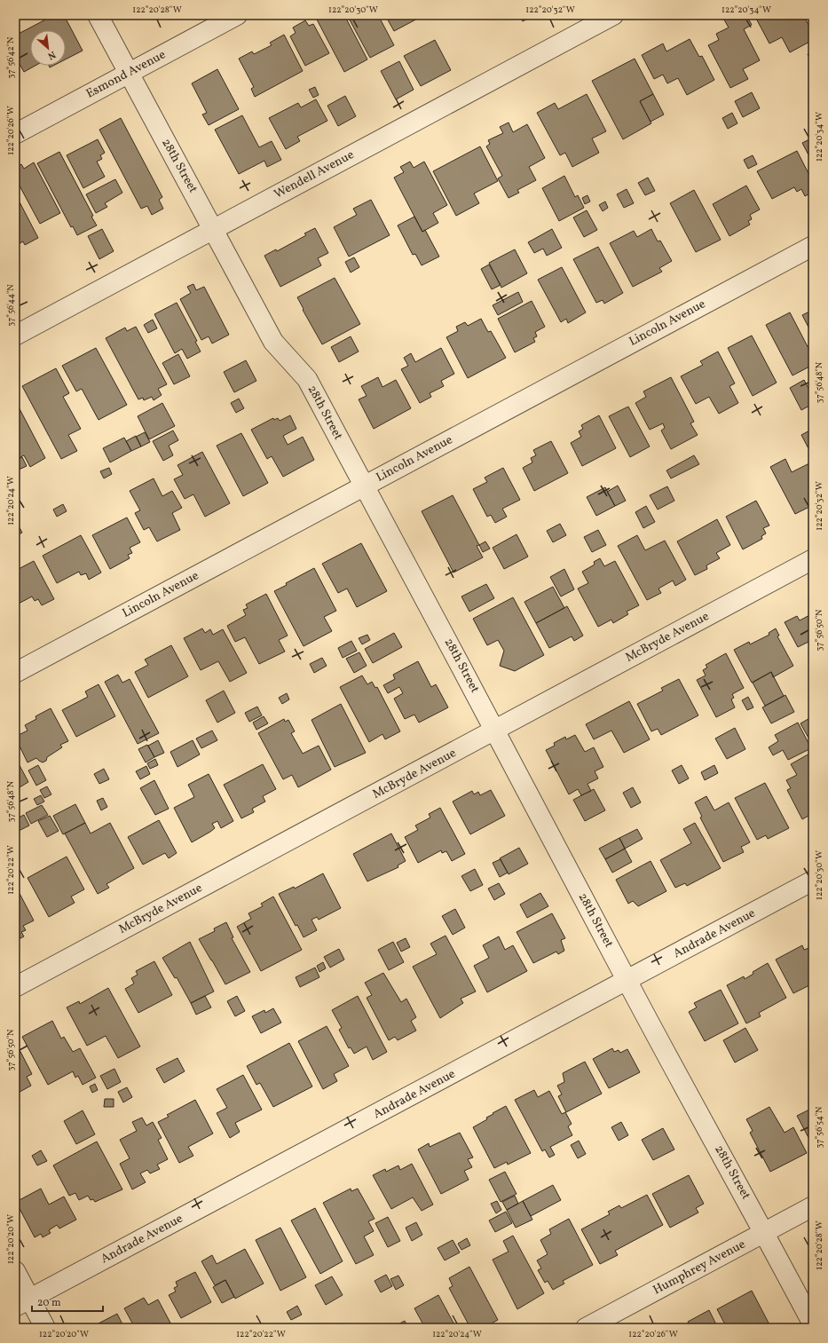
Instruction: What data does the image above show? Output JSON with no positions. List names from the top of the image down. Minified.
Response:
{"streets":{"street":["Esmond Avenue","28th Street","Wendell Avenue","Lincoln Avenue","McBryde Avenue","Andrade Avenue","Humphrey Avenue"]},"crossings":[["Esmond Avenue","28th Street"],["28th Street","Wendell Avenue"],["28th Street","Lincoln Avenue"],["28th Street","McBryde Avenue"],["28th Street","Andrade Avenue"],["28th Street","Humphrey Avenue"]],"scale_bar":"20 m","north":"bottom right","coordinates":["122°20'28\"W","122°20'30\"W","122°20'32\"W","122°20'34\"W","37°56'42\"N","122°20'26\"W","37°56'44\"N","37°56'48\"N","122°20'24\"W","37°56'50\"N","122°20'22\"W","37°56'54\"N","122°20'20\"W"]}
